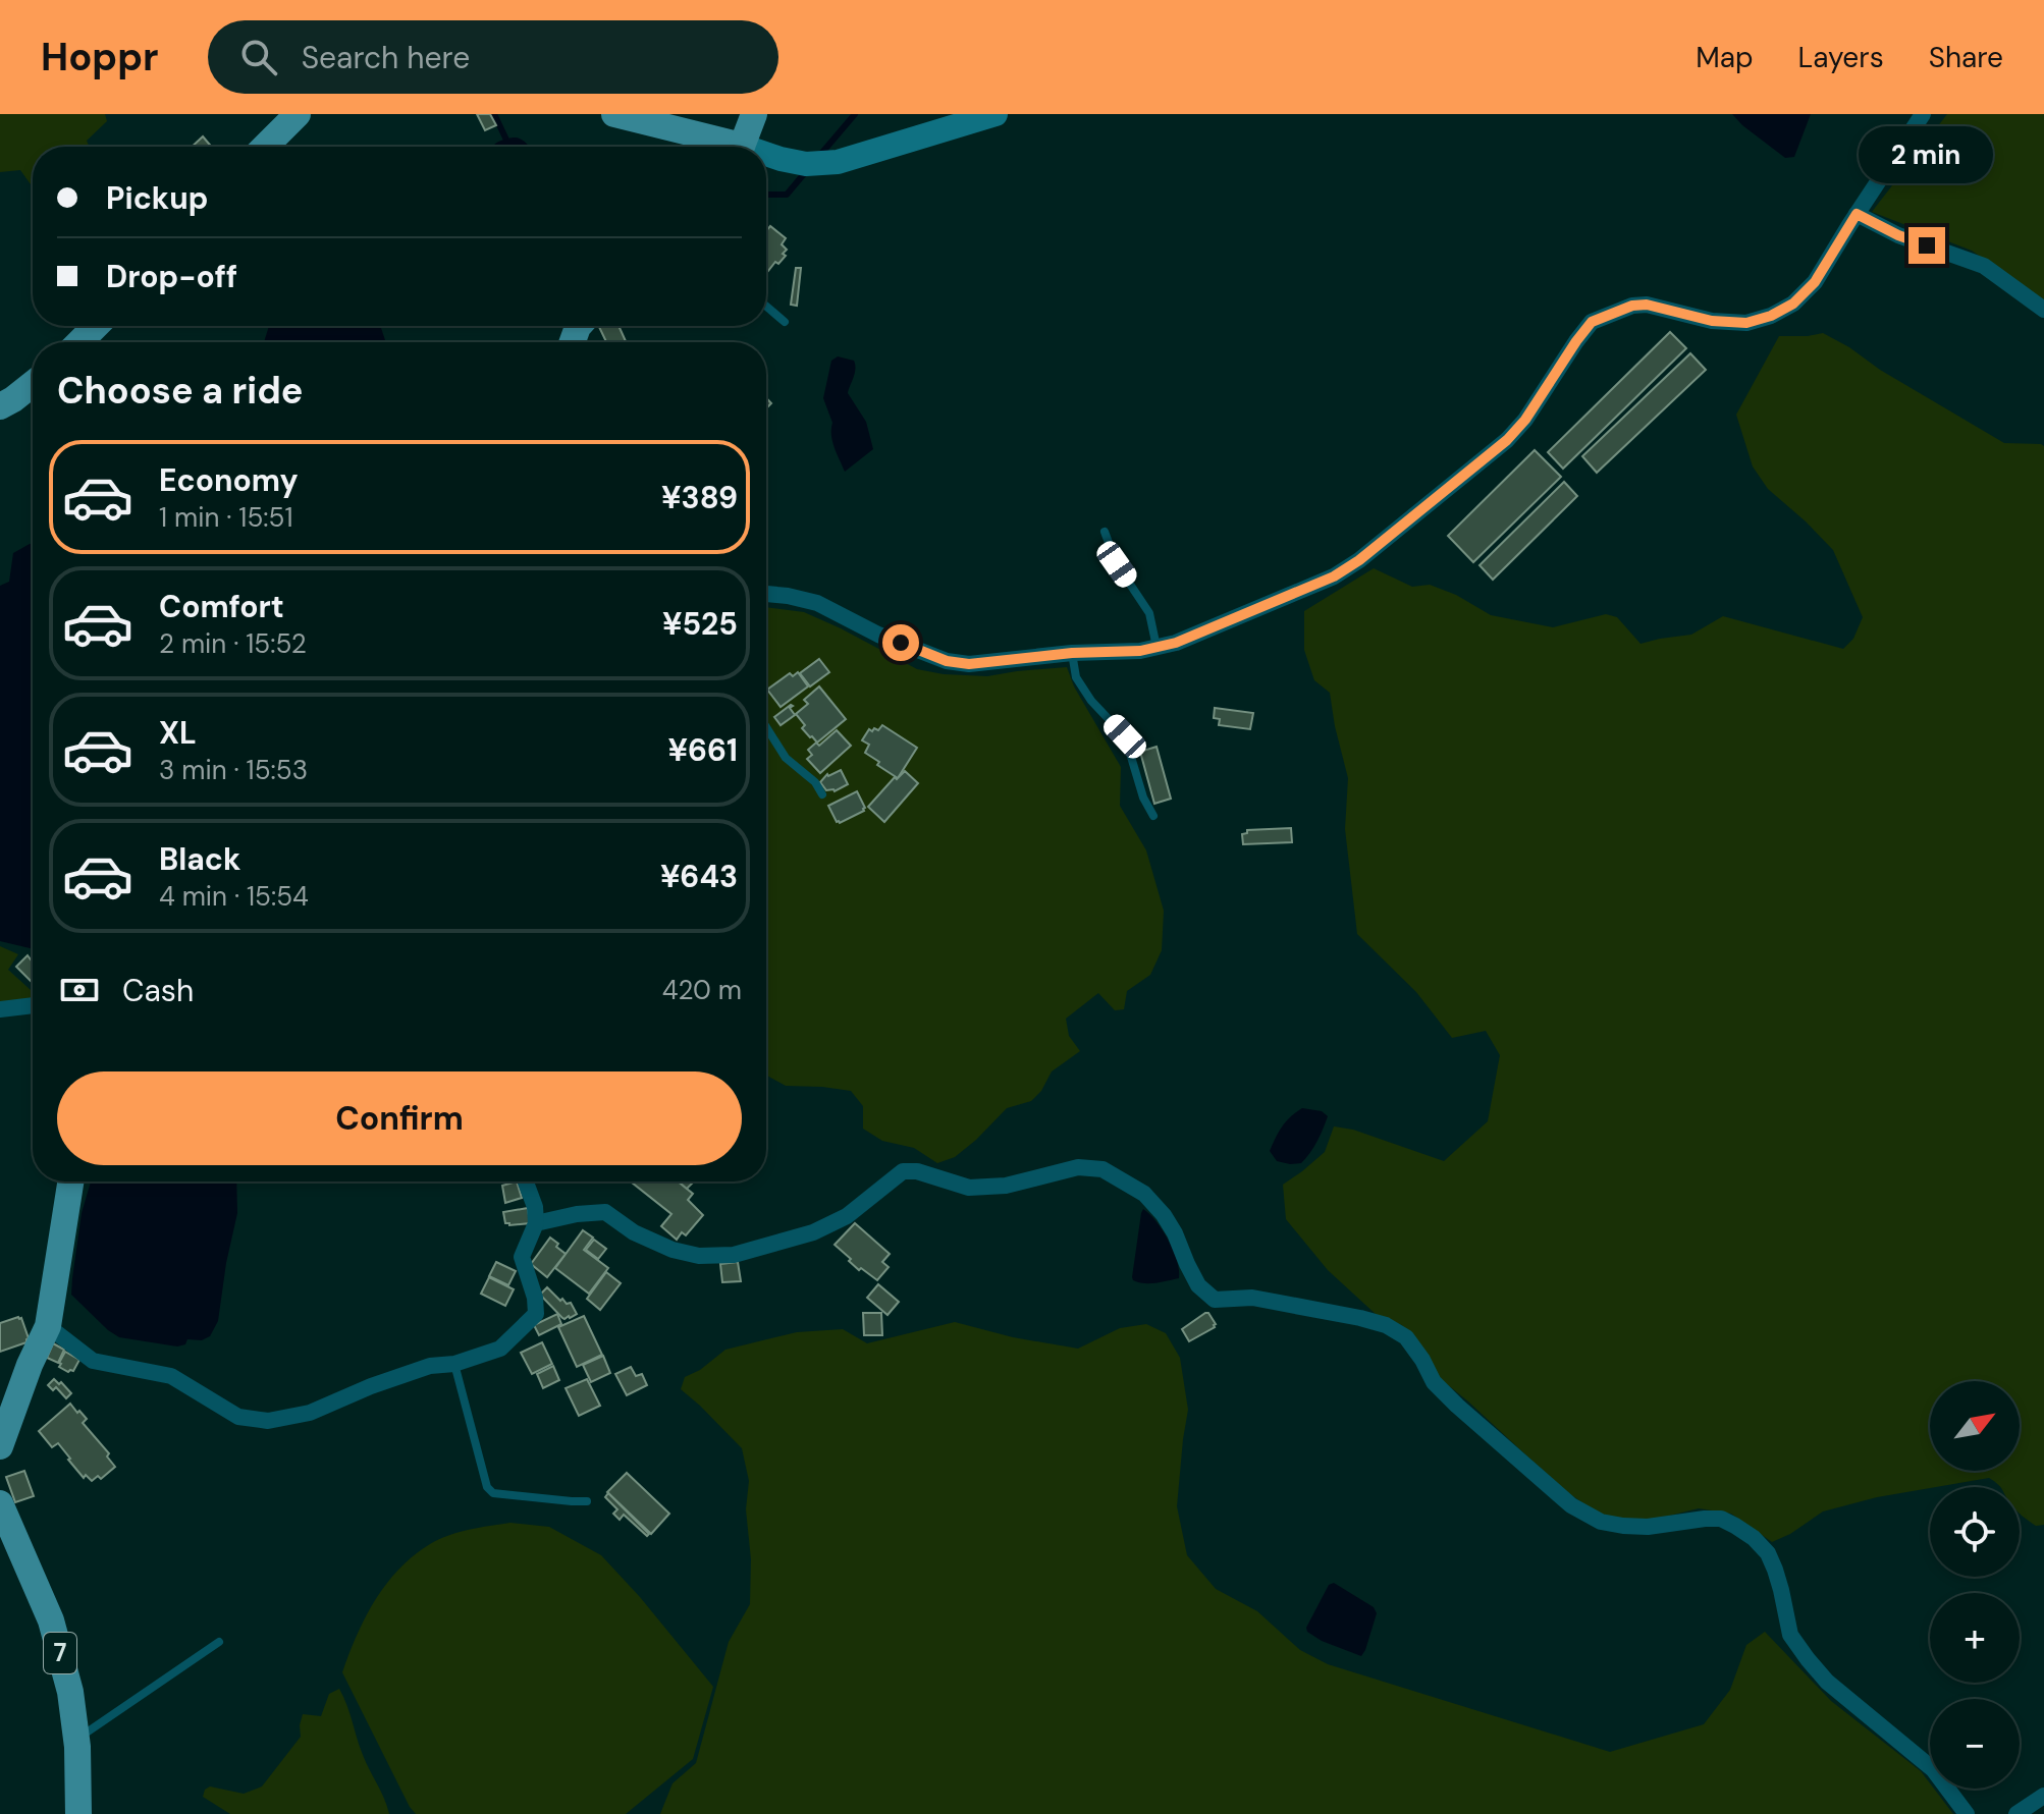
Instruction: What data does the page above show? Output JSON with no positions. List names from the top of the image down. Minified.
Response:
{"streets":{"main road":["7"]},"north":"top right","page":{"header":"Hoppr","search":"Search here","nav":["Map","Layers","Share"],"bubble":"2 min","banner":["Pickup","Drop-off"],"heading":"Choose a ride","list":[{"name":"Economy","note":"1 min · 15:51","value":"¥389"},{"name":"Comfort","note":"2 min · 15:52","value":"¥525"},{"name":"XL","note":"3 min · 15:53","value":"¥661"},{"name":"Black","note":"4 min · 15:54","value":"¥643"}],"pay":["Cash","420 m"],"buttons":"Confirm","map_buttons":["+","−"]}}
